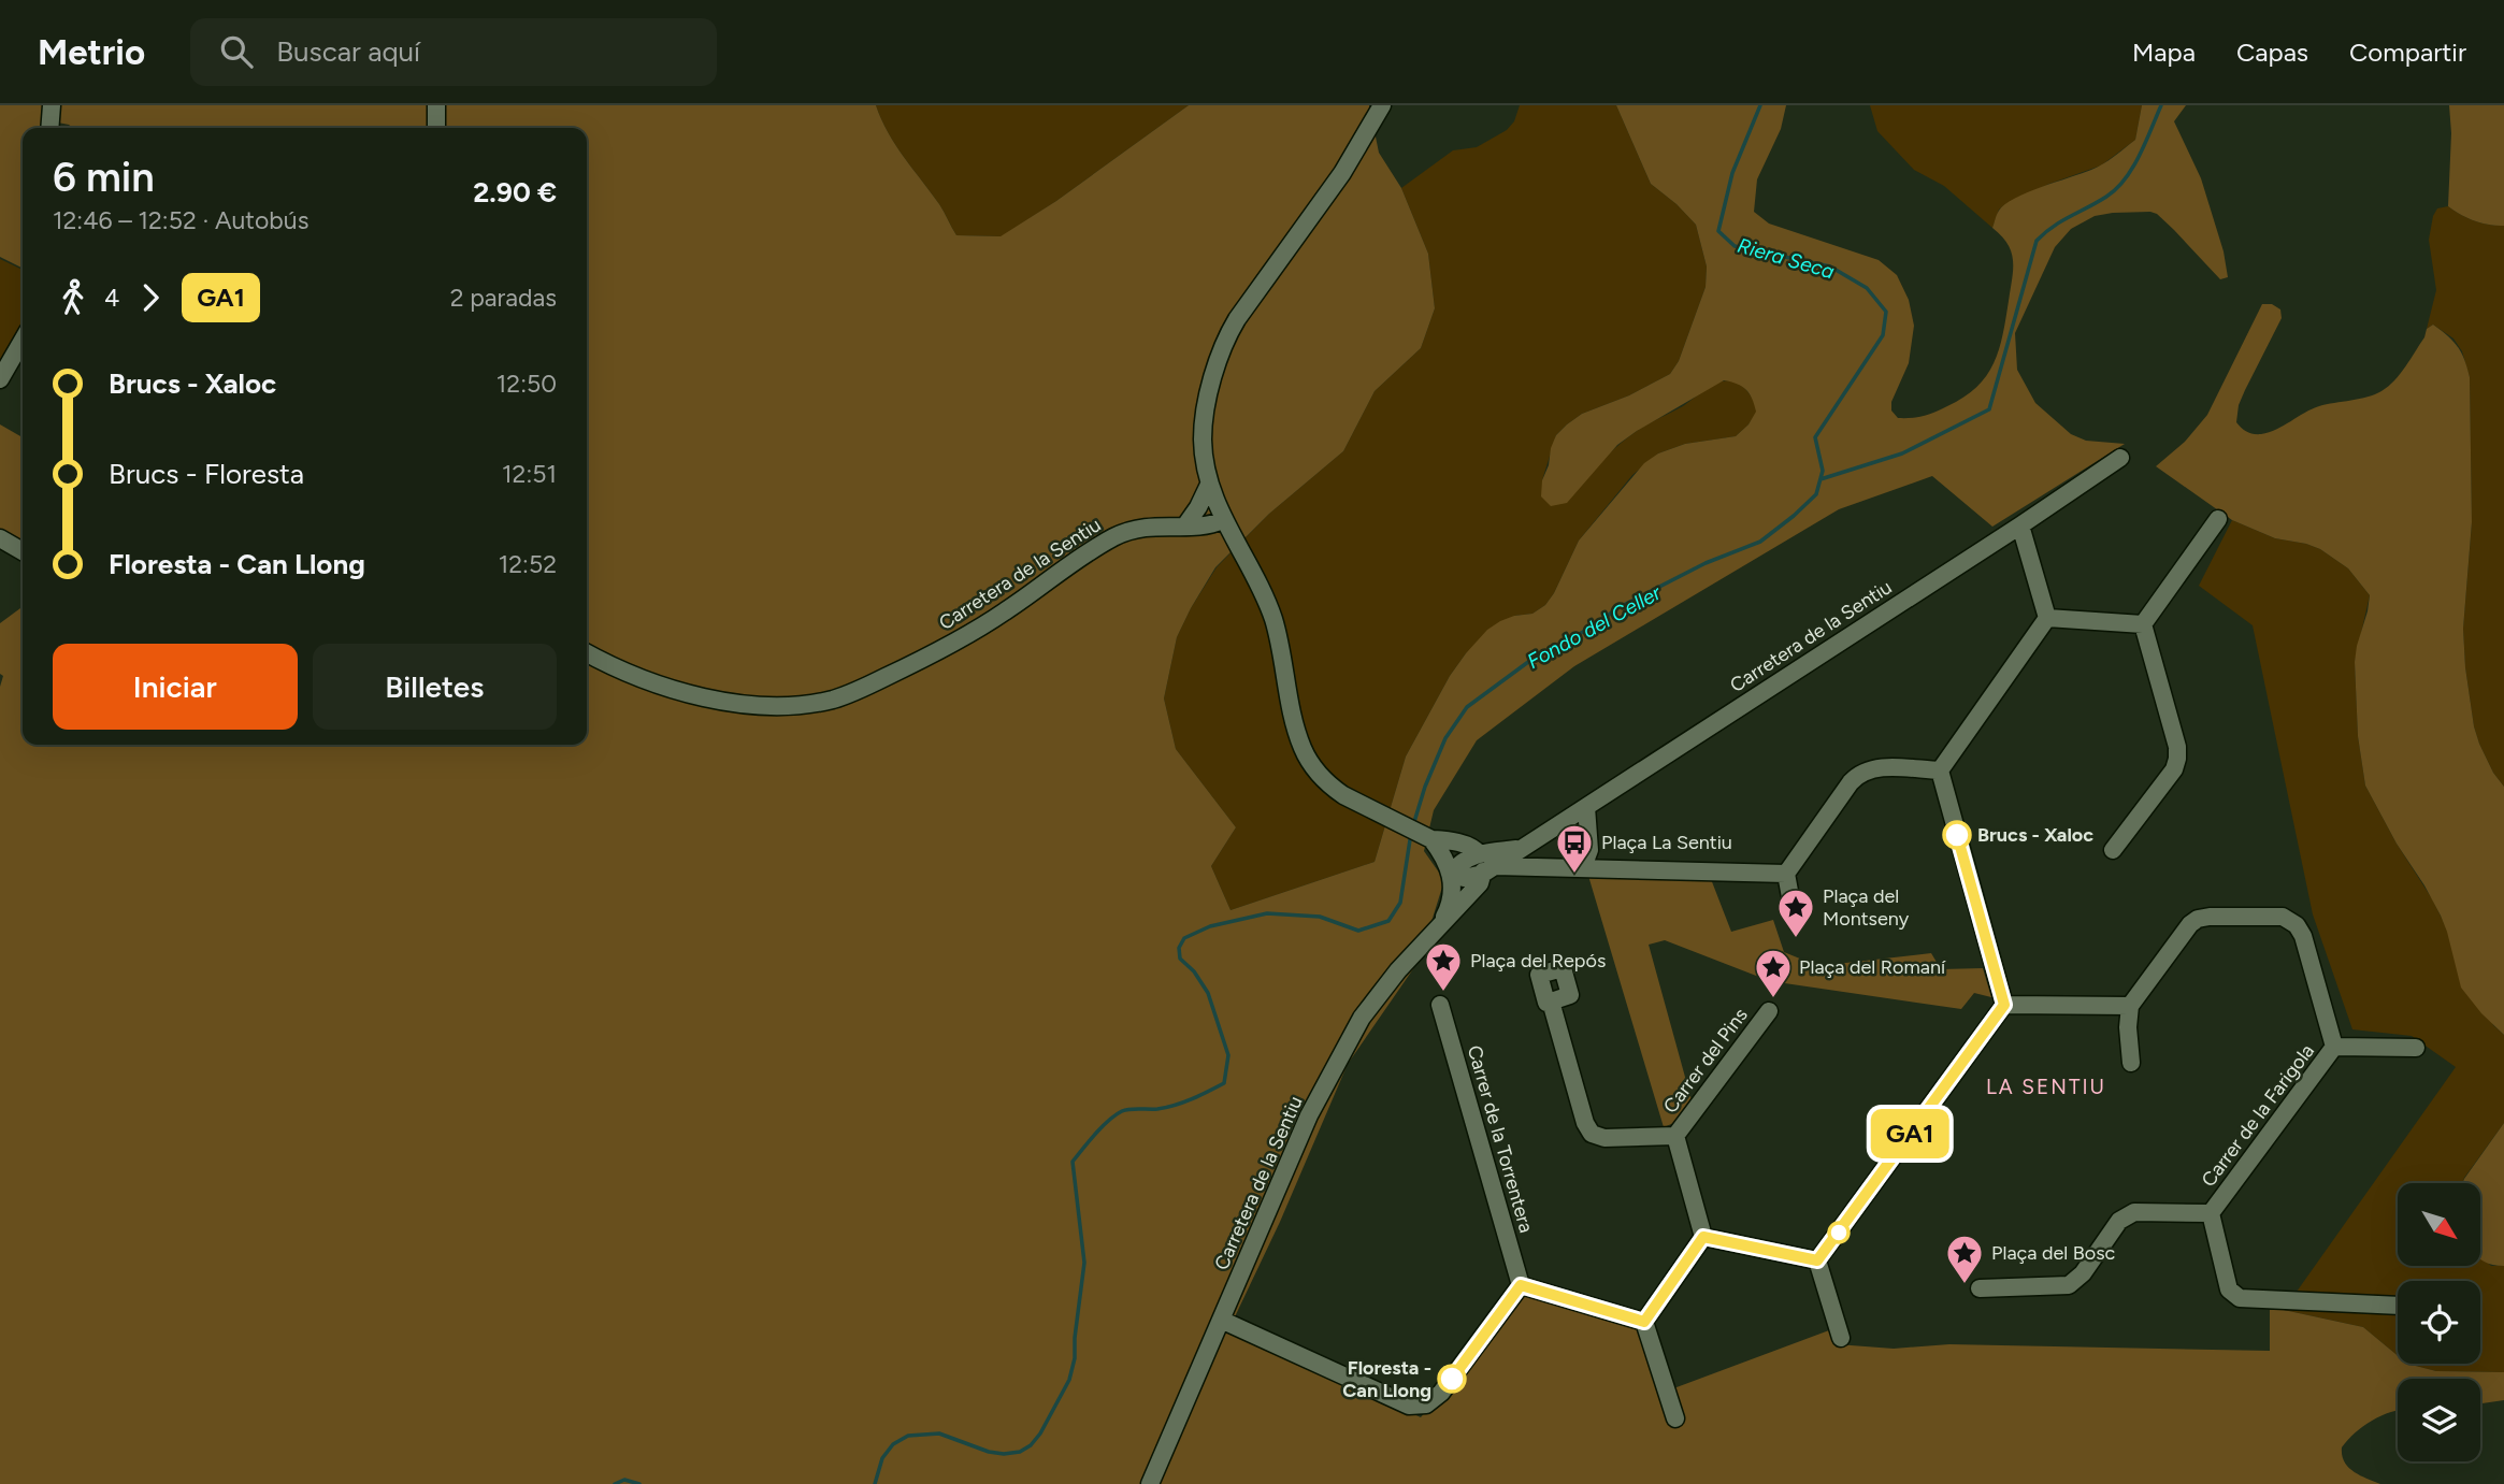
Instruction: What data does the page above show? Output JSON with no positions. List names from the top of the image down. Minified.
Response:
{"streets":{"street":["Carretera de la Sentiu","Carrer del Pins","Carrer de la Farigola","Carrer de la Torrentera"]},"districts":["LA SENTIU"],"water":["Riera Seca","Fondo del Celler"],"places":{"other":["Brucs - Xaloc","Floresta - Can Llong"],"bus stop":["Plaça La Sentiu"],"place":["Plaça del Montseny","Plaça del Repós","Plaça del Romaní","Plaça del Bosc"]},"lines":["bus line GA1"],"north":"bottom right","page":{"header":"Metrio","search":"Buscar aquí","nav":["Mapa","Capas","Compartir"],"on_map":"GA1","heading":["6 min","12:46 – 12:52 · Autobús","2.90 €"],"legs":["4","GA1","2 paradas"],"list":[{"name":"Brucs - Xaloc","value":"12:50"},{"name":"Brucs - Floresta","value":"12:51"},{"name":"Floresta - Can Llong","value":"12:52"}],"buttons":["Iniciar","Billetes"]}}
